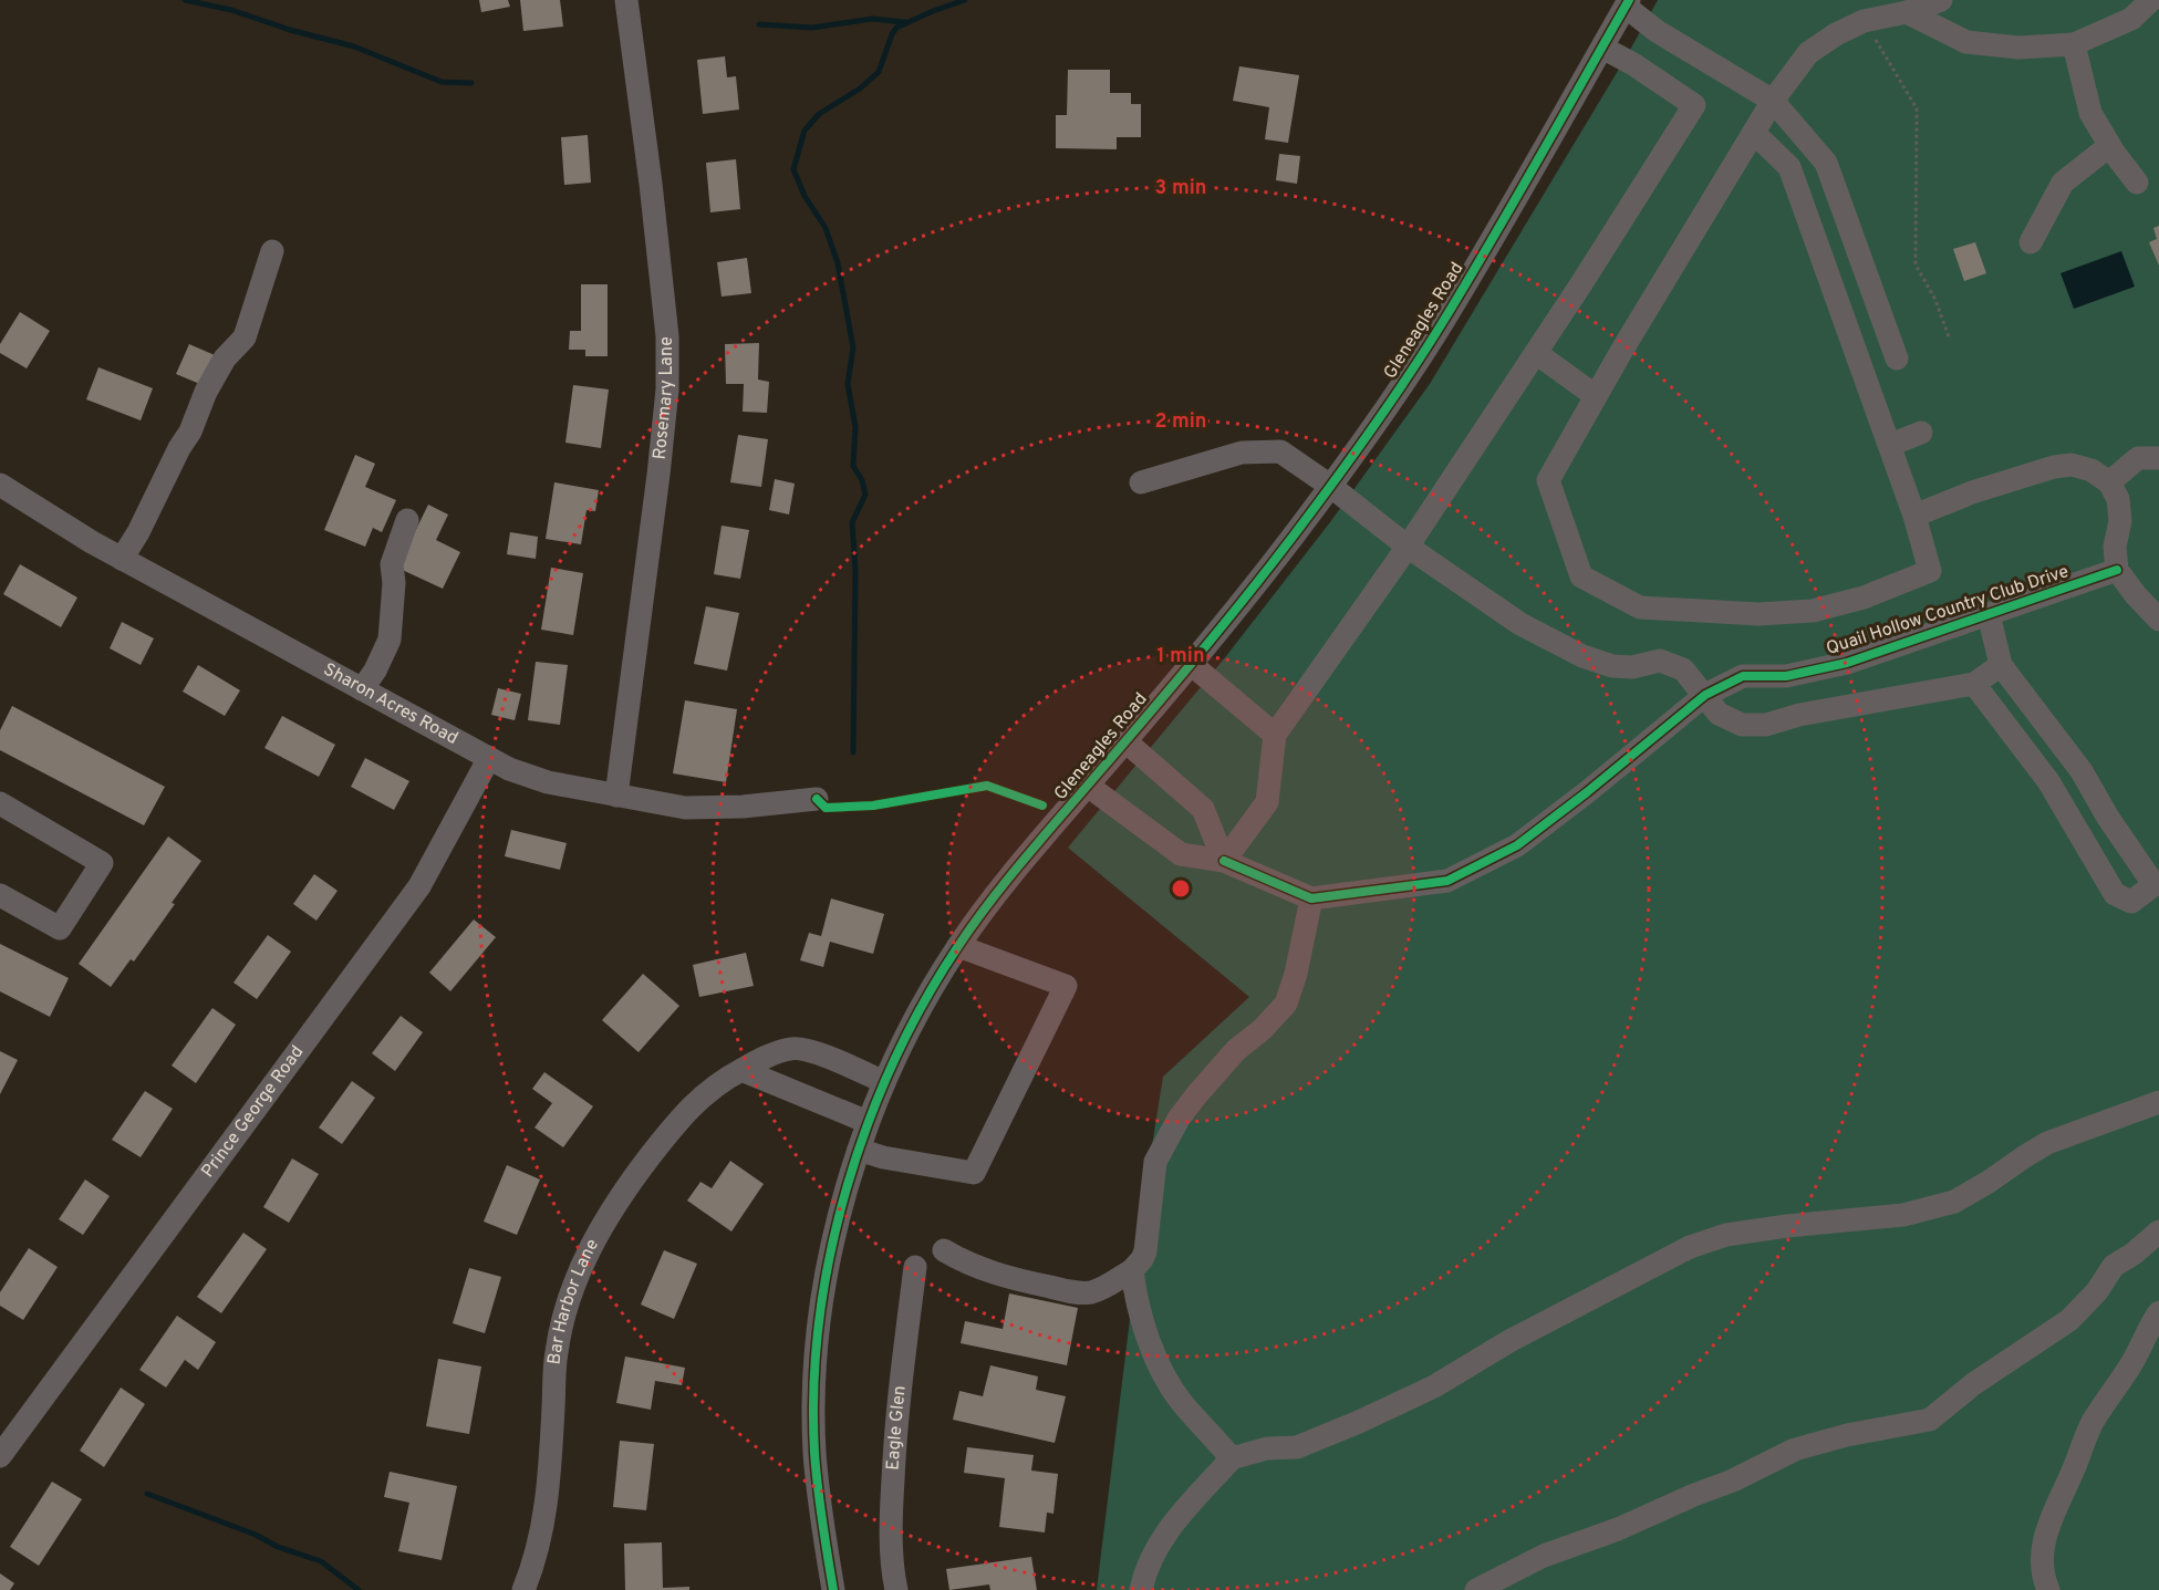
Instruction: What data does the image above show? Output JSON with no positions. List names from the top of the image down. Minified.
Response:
{"streets":{"street":["Gleneagles Road","Rosemary Lane","Quail Hollow Country Club Drive","Sharon Acres Road","Prince George Road","Bar Harbor Lane","Eagle Glen"]},"crossings":[["Gleneagles Road","Bar Harbor Lane"],["Rosemary Lane","Sharon Acres Road"],["Sharon Acres Road","Prince George Road"]],"rings":["3 min","2 min","1 min"]}
